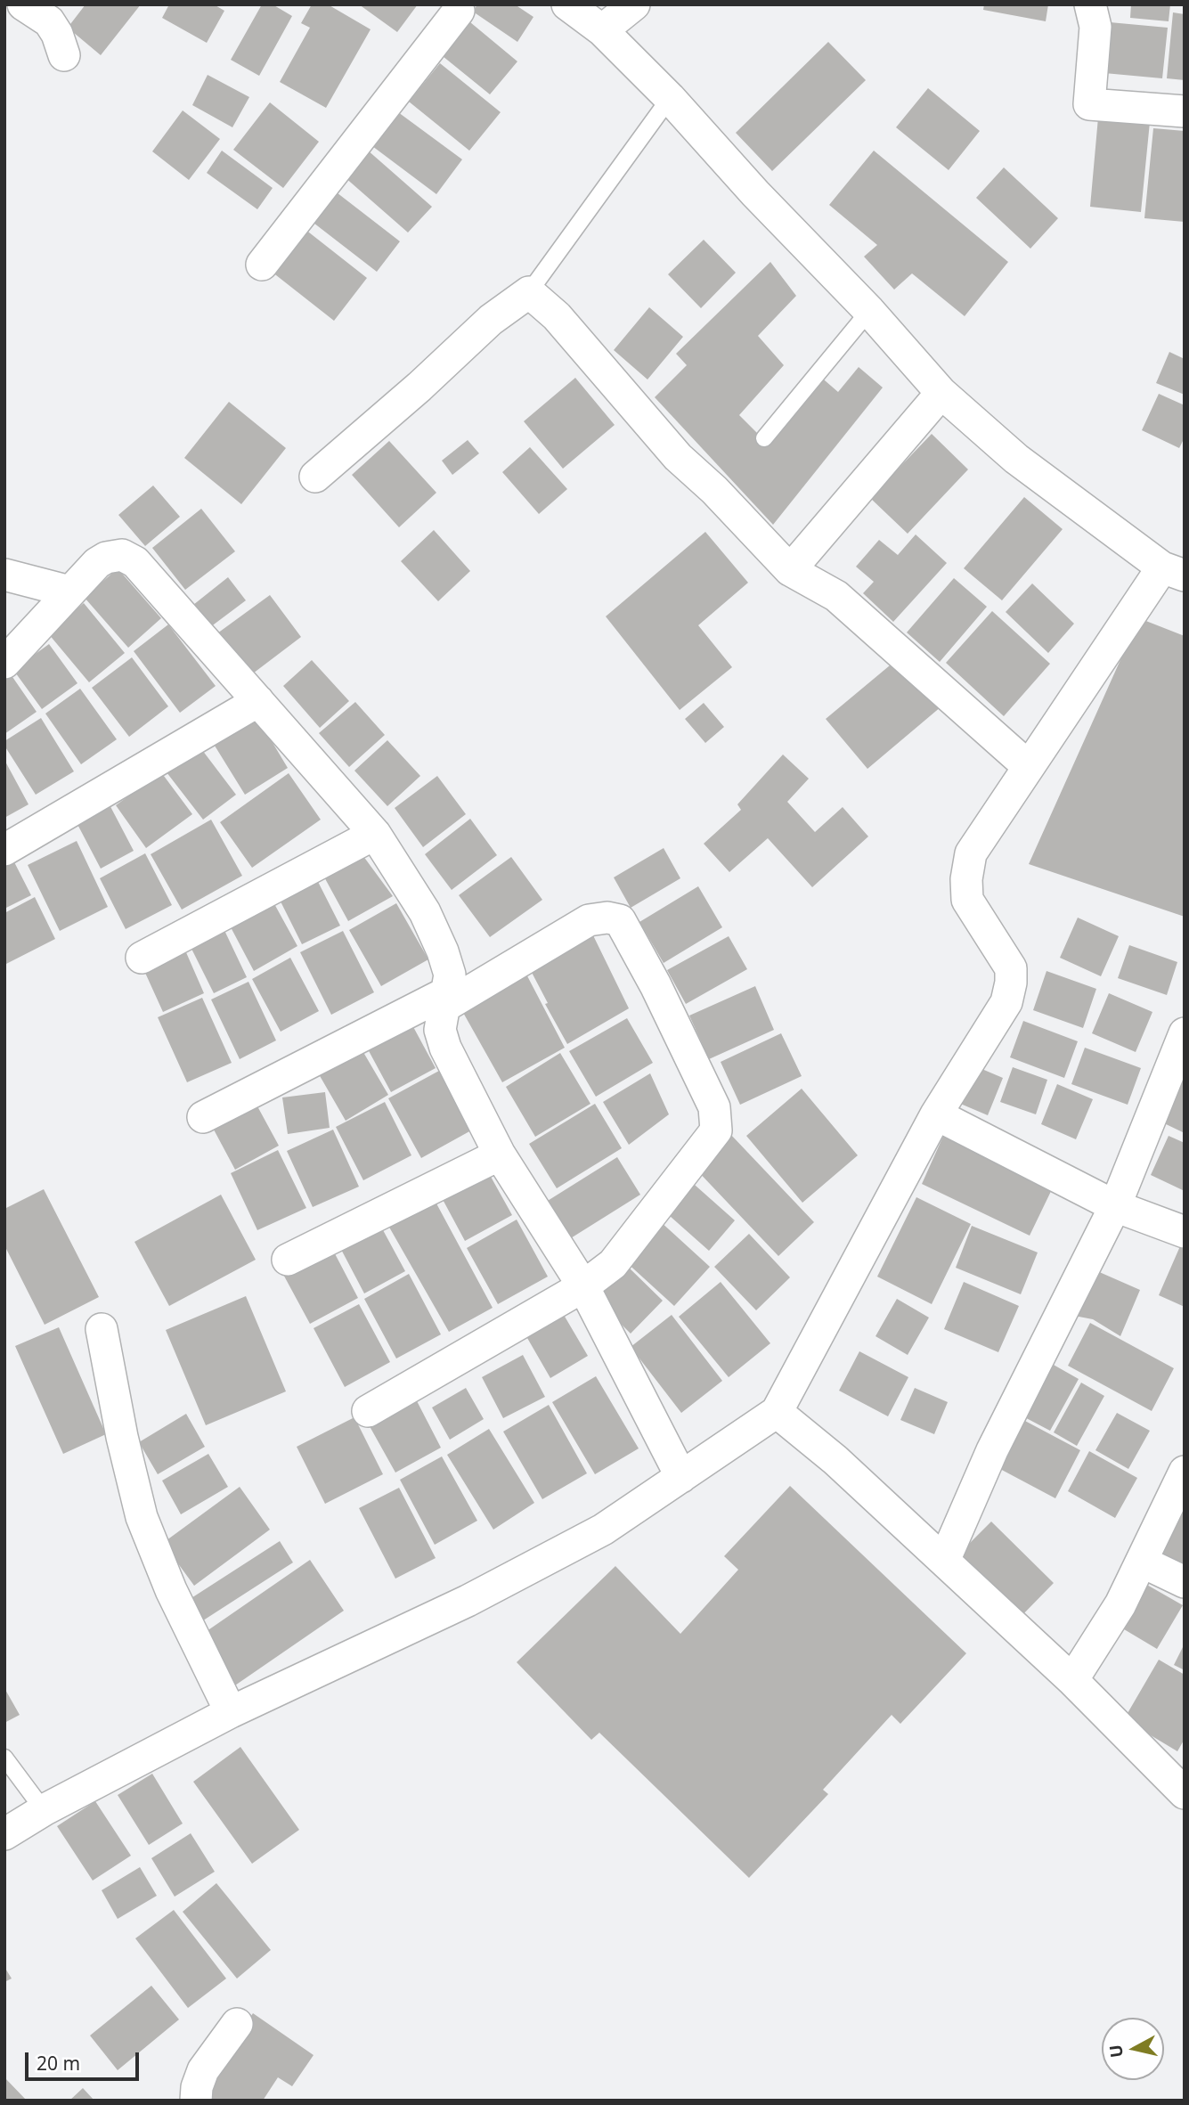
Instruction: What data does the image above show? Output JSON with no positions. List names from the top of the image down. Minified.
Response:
{"scale_bar":"20 m","north":"left"}
